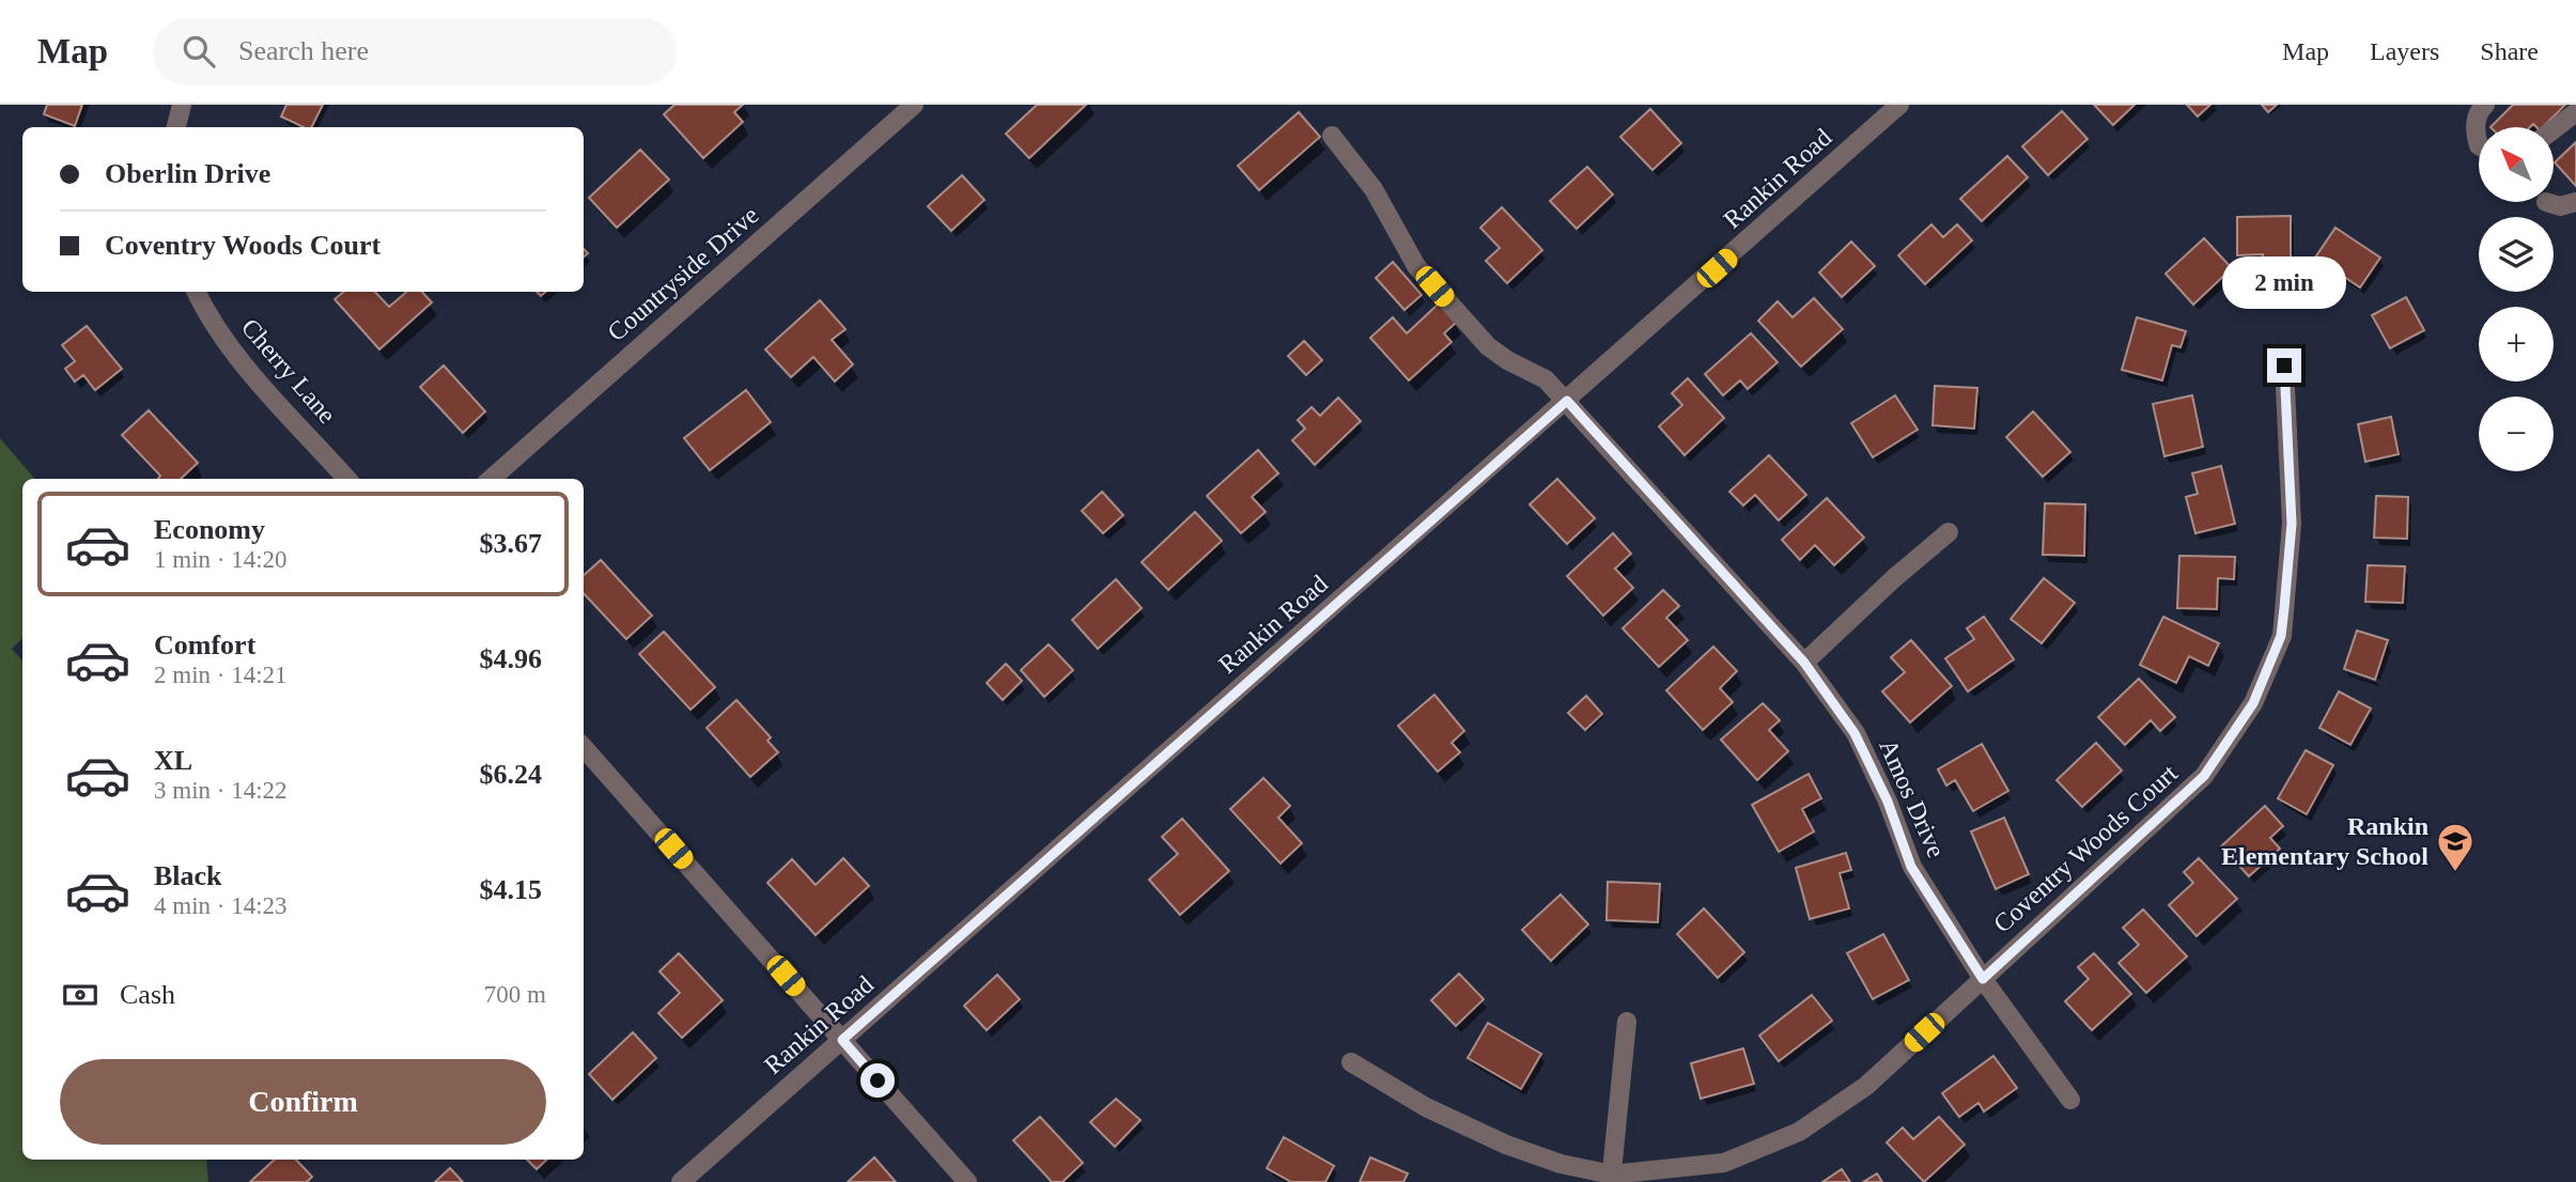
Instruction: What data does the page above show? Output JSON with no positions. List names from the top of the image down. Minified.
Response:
{"streets":{"street":["Rankin Road","Countryside Drive","Cherry Lane","Amos Drive","Coventry Woods Court"]},"crossings":[["Rankin Road","Amos Drive"],["Amos Drive","Coventry Woods Court"]],"places":{"school or university":["Rankin Elementary School"]},"north":"top left","page":{"header":"Map","search":"Search here","nav":["Map","Layers","Share"],"map_buttons":["+","−"],"banner":["Oberlin Drive","Coventry Woods Court"],"bubble":"2 min","list":[{"name":"Economy","note":"1 min · 14:20","value":"$3.67"},{"name":"Comfort","note":"2 min · 14:21","value":"$4.96"},{"name":"XL","note":"3 min · 14:22","value":"$6.24"},{"name":"Black","note":"4 min · 14:23","value":"$4.15"}],"pay":["Cash","700 m"],"buttons":"Confirm"}}
